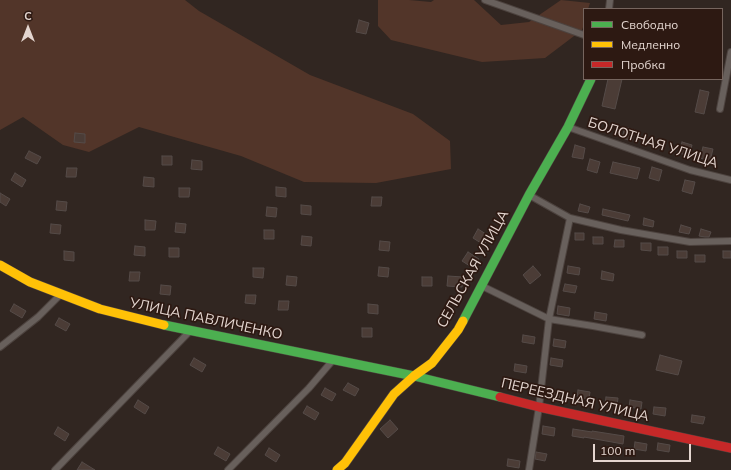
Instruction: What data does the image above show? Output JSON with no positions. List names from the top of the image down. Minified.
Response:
{"streets":{"street":["БОЛОТНАЯ УЛИЦА","СЕЛЬСКАЯ УЛИЦА","УЛИЦА ПАВЛИЧЕНКО","ПЕРЕЕЗДНАЯ УЛИЦА"]},"crossings":[["БОЛОТНАЯ УЛИЦА","СЕЛЬСКАЯ УЛИЦА"],["СЕЛЬСКАЯ УЛИЦА","УЛИЦА ПАВЛИЧЕНКО"],["СЕЛЬСКАЯ УЛИЦА","ПЕРЕЕЗДНАЯ УЛИЦА"],["УЛИЦА ПАВЛИЧЕНКО","ПЕРЕЕЗДНАЯ УЛИЦА"]],"legend":["Свободно","Медленно","Пробка"],"scale_bar":"100 m","north":"top"}
